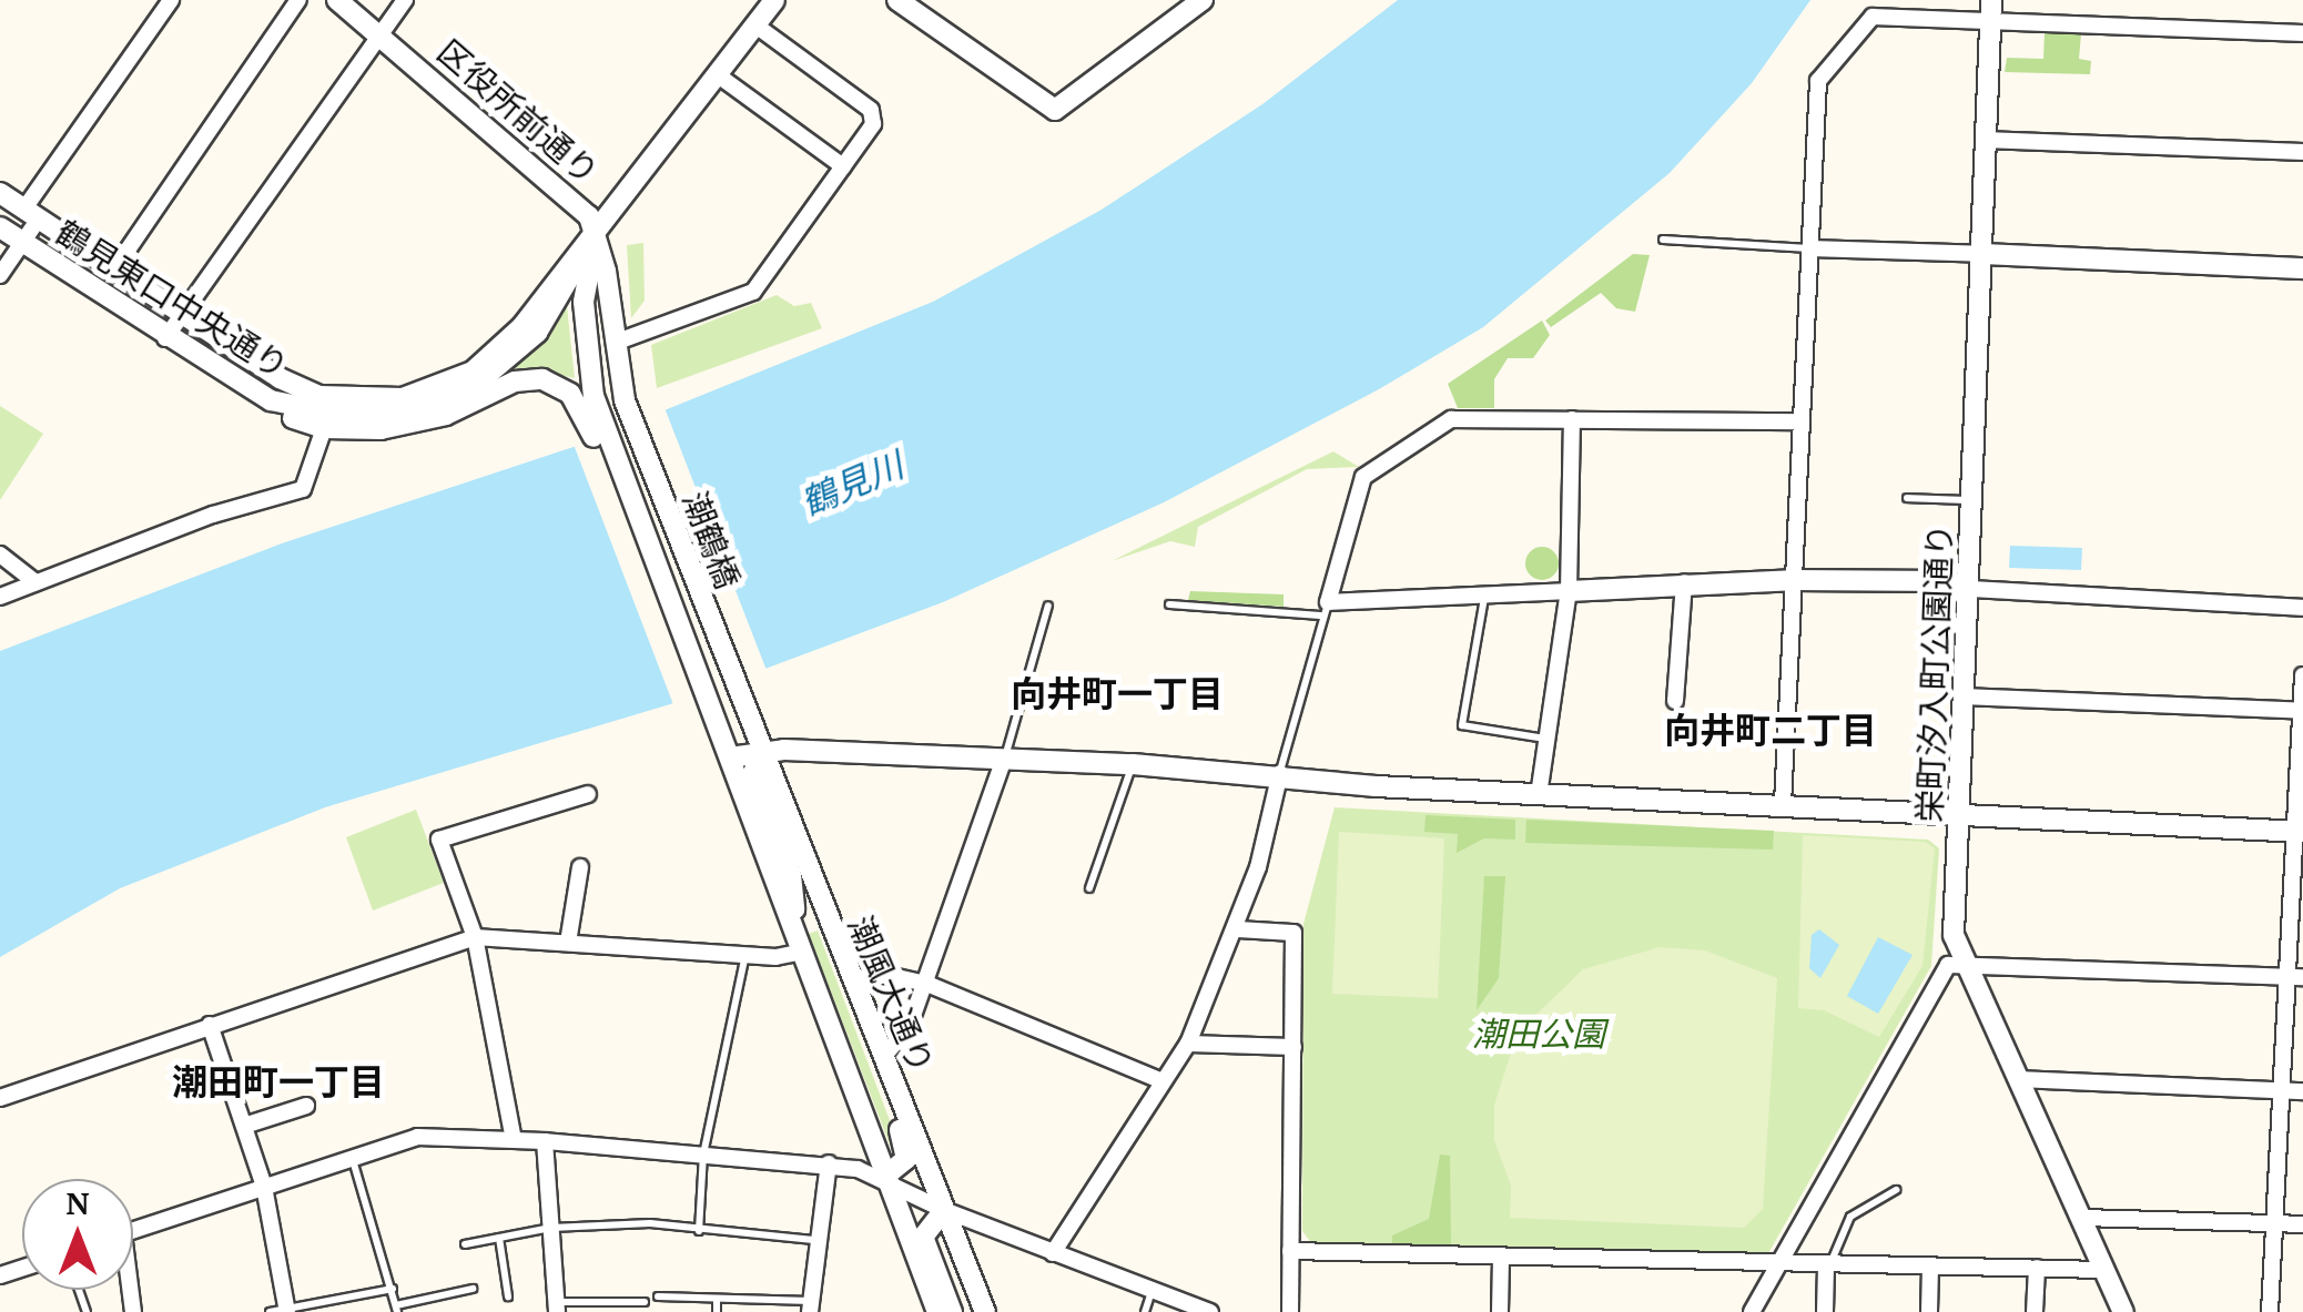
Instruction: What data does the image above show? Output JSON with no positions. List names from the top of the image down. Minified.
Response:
{"streets":{"street":["区役所前通り","鶴見東口中央通り","潮鶴橋","栄町汐入町公園通り","潮風大通り"]},"crossings":[["区役所前通り","鶴見東口中央通り"],["区役所前通り","潮鶴橋"],["鶴見東口中央通り","潮鶴橋"],["潮鶴橋","潮風大通り"]],"districts":["向井町一丁目","向井町二丁目","潮田町一丁目"],"water":["鶴見川"],"parks":["潮田公園"],"north":"top"}
